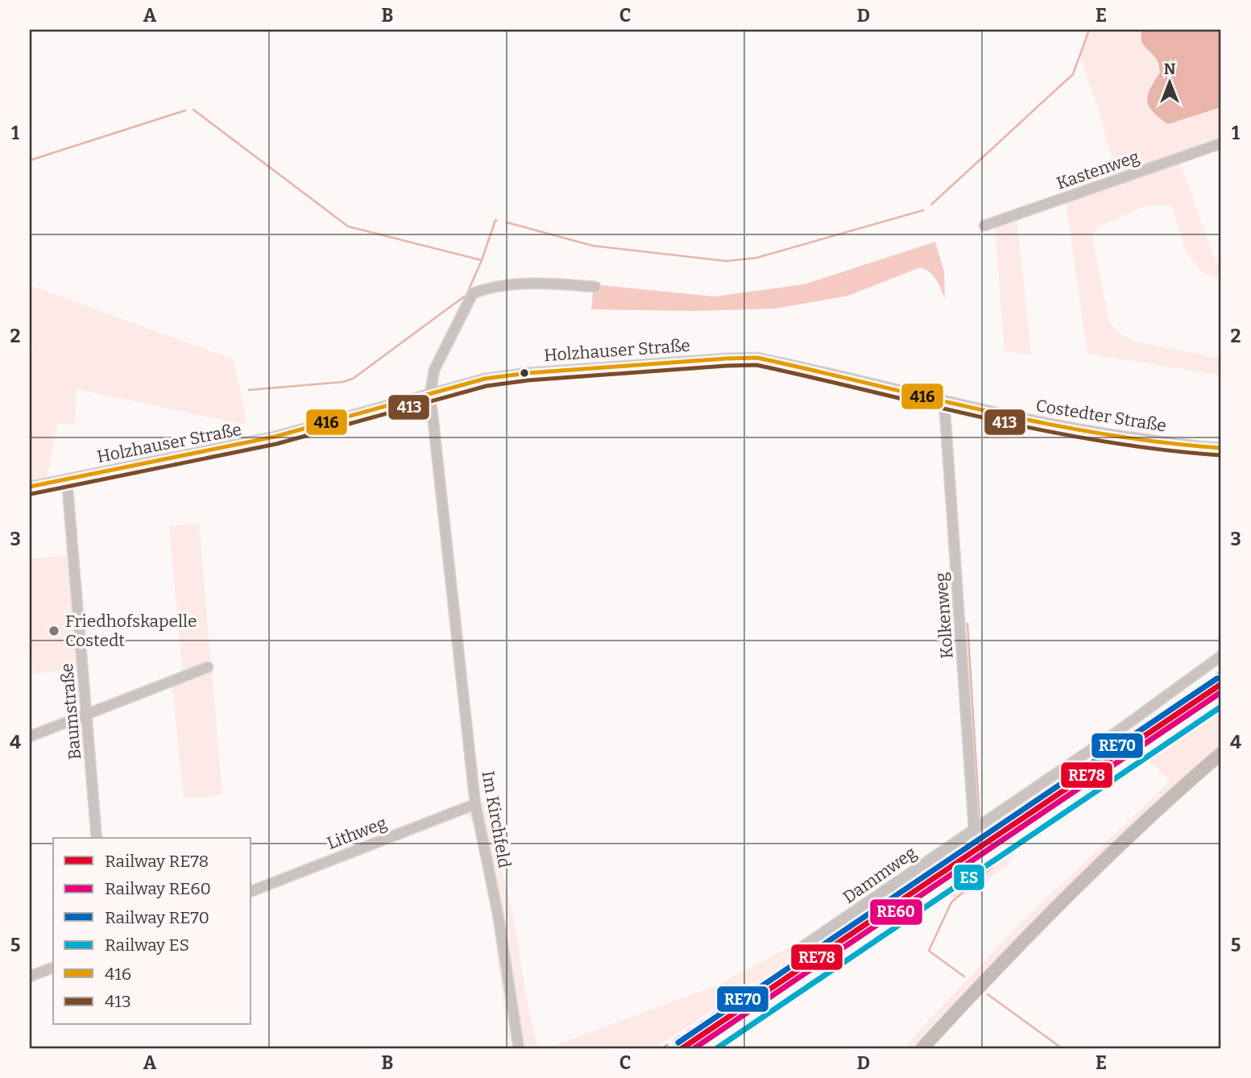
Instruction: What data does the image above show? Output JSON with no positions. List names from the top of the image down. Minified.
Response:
{"streets":{"street":["Kastenweg","Holzhauser Straße","Costedter Straße","Kolkenweg","Baumstraße","Im Kirchfeld","Lithweg","Dammweg"]},"crossings":[["Holzhauser Straße","Costedter Straße"],["Holzhauser Straße","Kolkenweg"],["Holzhauser Straße","Baumstraße"],["Holzhauser Straße","Im Kirchfeld"],["Costedter Straße","Kolkenweg"],["Kolkenweg","Dammweg"],["Im Kirchfeld","Lithweg"]],"places":["Friedhofskapelle Costedt"],"lines":["transit line 416","transit line 413","rail line RE70","rail line RE78","rail line RE60","rail line ES"],"legend":["Railway RE78","Railway RE60","Railway RE70","Railway ES","416","413"],"north":"top","grid":{"columns":["A","B","C","D","E"],"rows":["1","2","3","4","5"]}}
